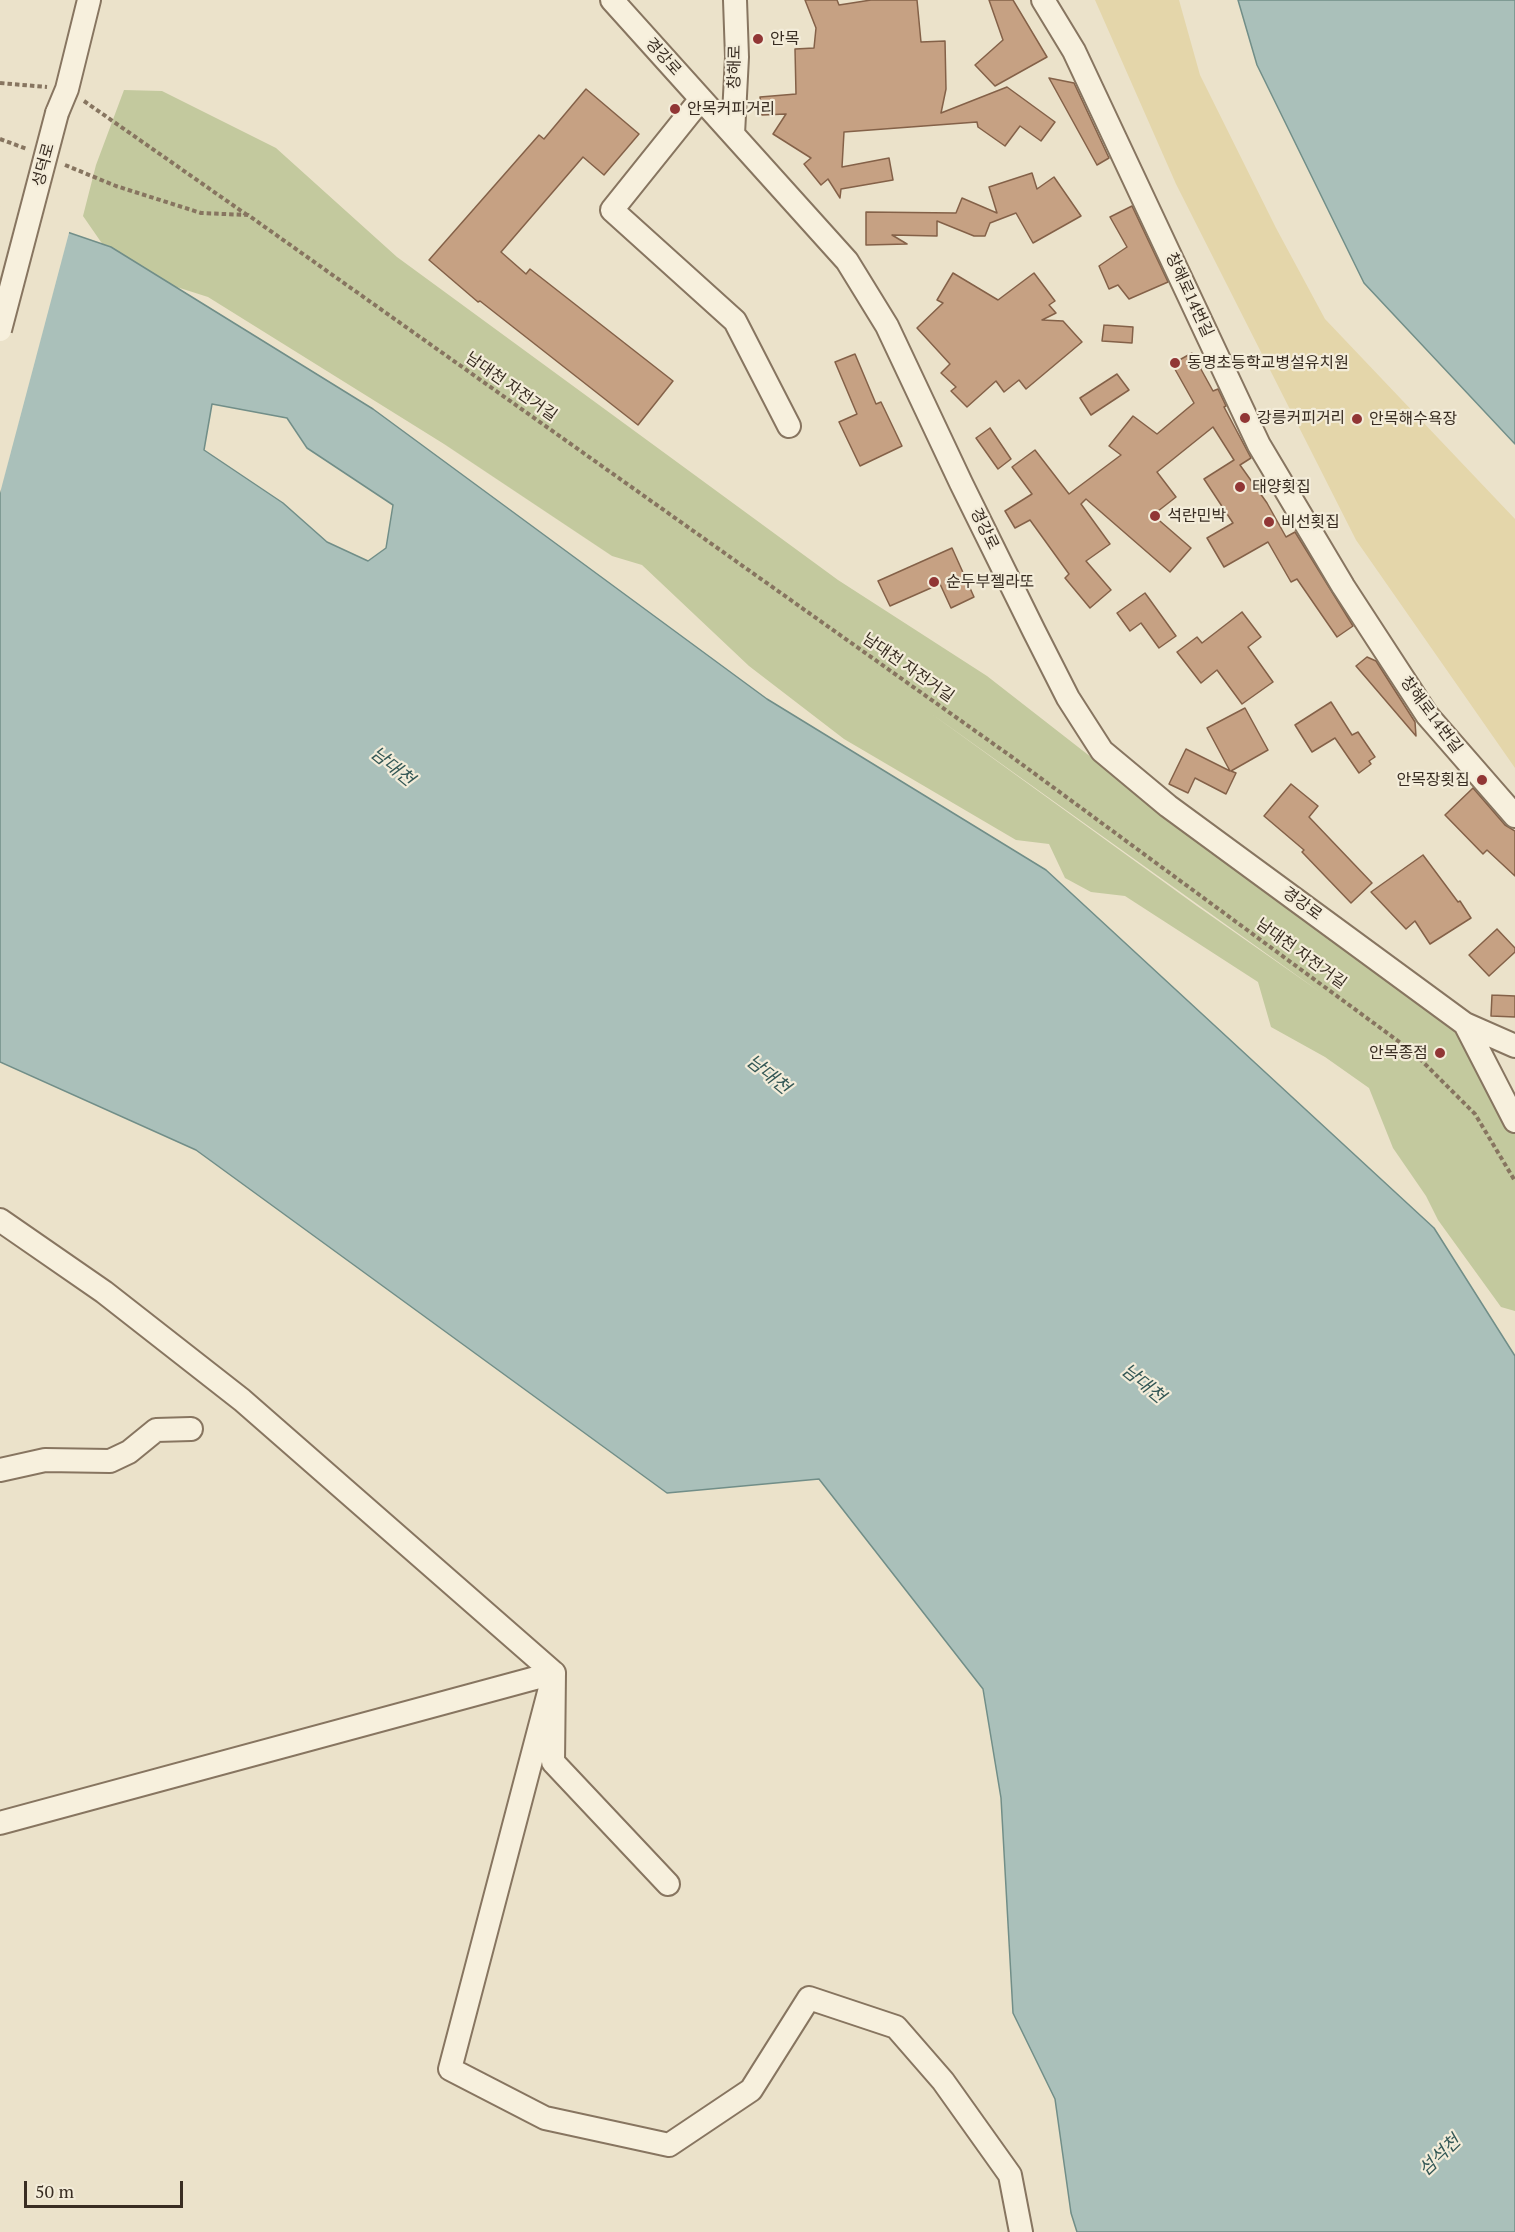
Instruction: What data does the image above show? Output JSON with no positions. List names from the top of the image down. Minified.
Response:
{"streets":{"street":["경강로","창해로","성덕로","창해로14번길"],"path":["남대천 자전거길"]},"crossings":[["경강로","창해로"],["성덕로","남대천 자전거길"]],"water":["남대천","섬석천"],"places":["안목","안목커피거리","동명초등학교병설유치원","강릉커피거리","안목해수욕장","태양횟집","석란민박","비선횟집","순두부젤라또","안목장횟집","안목종점"],"scale_bar":"50 m"}
